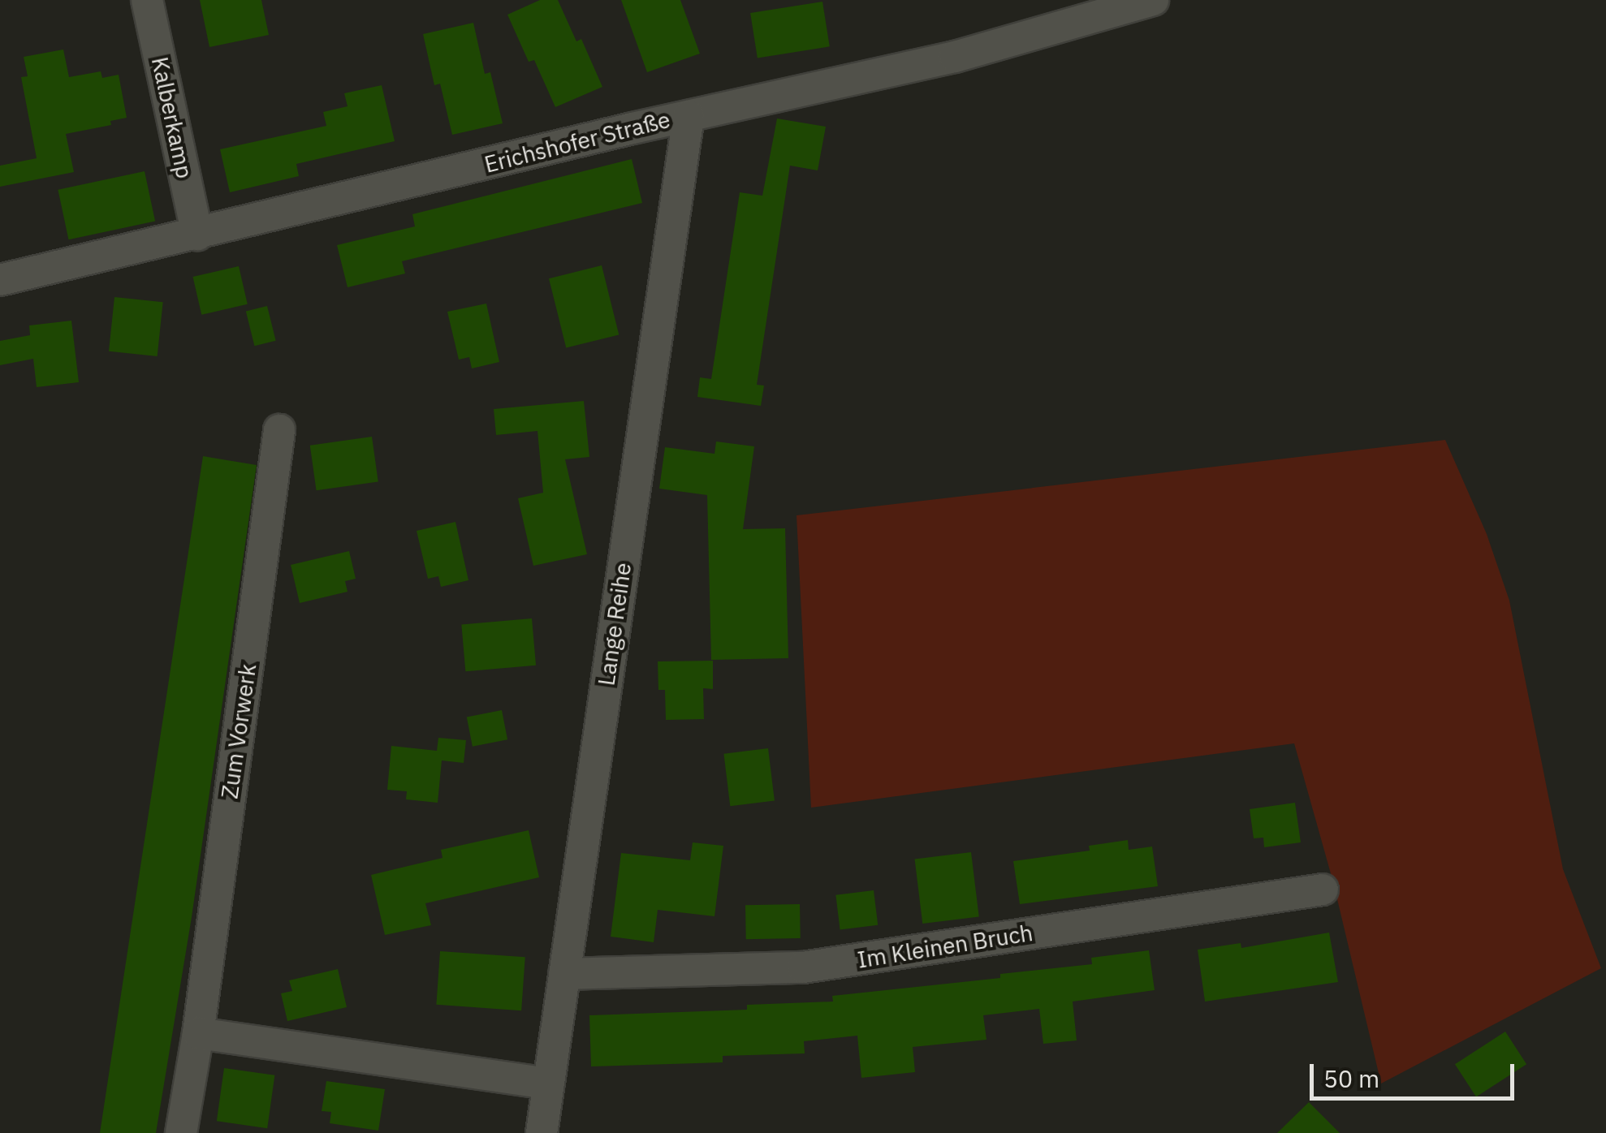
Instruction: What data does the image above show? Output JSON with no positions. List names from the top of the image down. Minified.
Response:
{"streets":{"street":["Kalberkamp","Erichshofer Straße","Lange Reihe","Zum Vorwerk","Im Kleinen Bruch"]},"crossings":[["Kalberkamp","Erichshofer Straße"],["Erichshofer Straße","Lange Reihe"],["Lange Reihe","Im Kleinen Bruch"]],"scale_bar":"50 m"}
